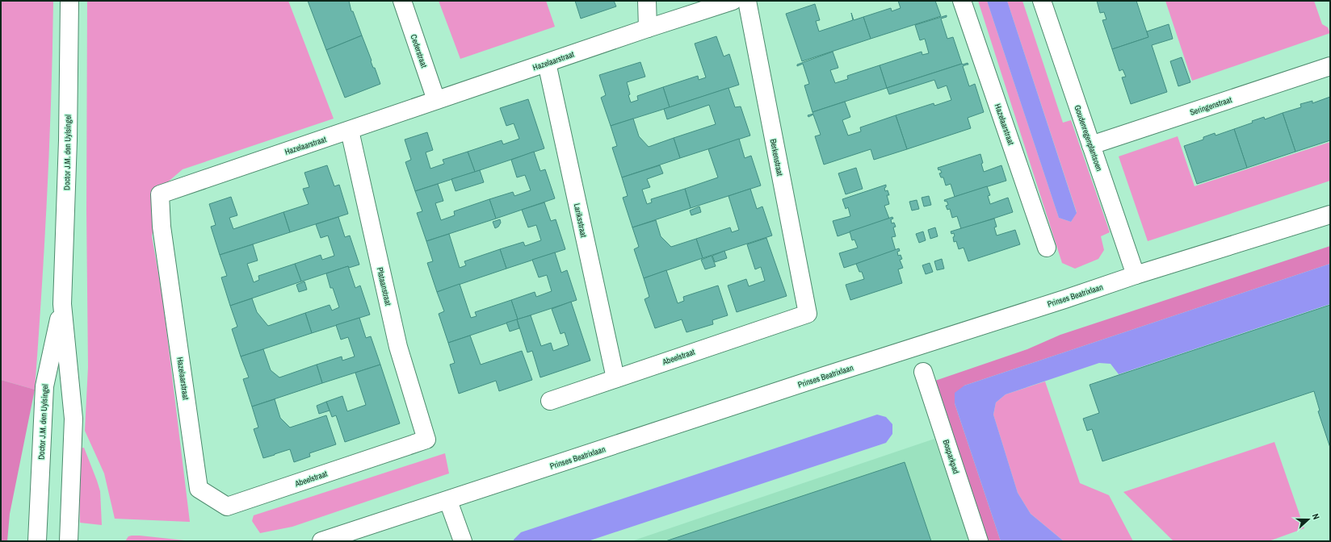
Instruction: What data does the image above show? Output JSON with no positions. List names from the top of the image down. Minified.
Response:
{"streets":{"street":["Cederstraat","Hazelaarstraat","Seringenstraat","Goudenregenplantsoen","Doctor J.M. den Uylsingel","Berkenstraat","Lariksstraat","Plataanstraat","Prinses Beatrixlaan","Abeelstraat","Bosparkpad"]},"crossings":[["Cederstraat","Hazelaarstraat"],["Hazelaarstraat","Lariksstraat"],["Hazelaarstraat","Plataanstraat"],["Hazelaarstraat","Abeelstraat"],["Seringenstraat","Goudenregenplantsoen"],["Goudenregenplantsoen","Prinses Beatrixlaan"],["Berkenstraat","Abeelstraat"],["Lariksstraat","Abeelstraat"],["Plataanstraat","Abeelstraat"]],"north":"right"}
